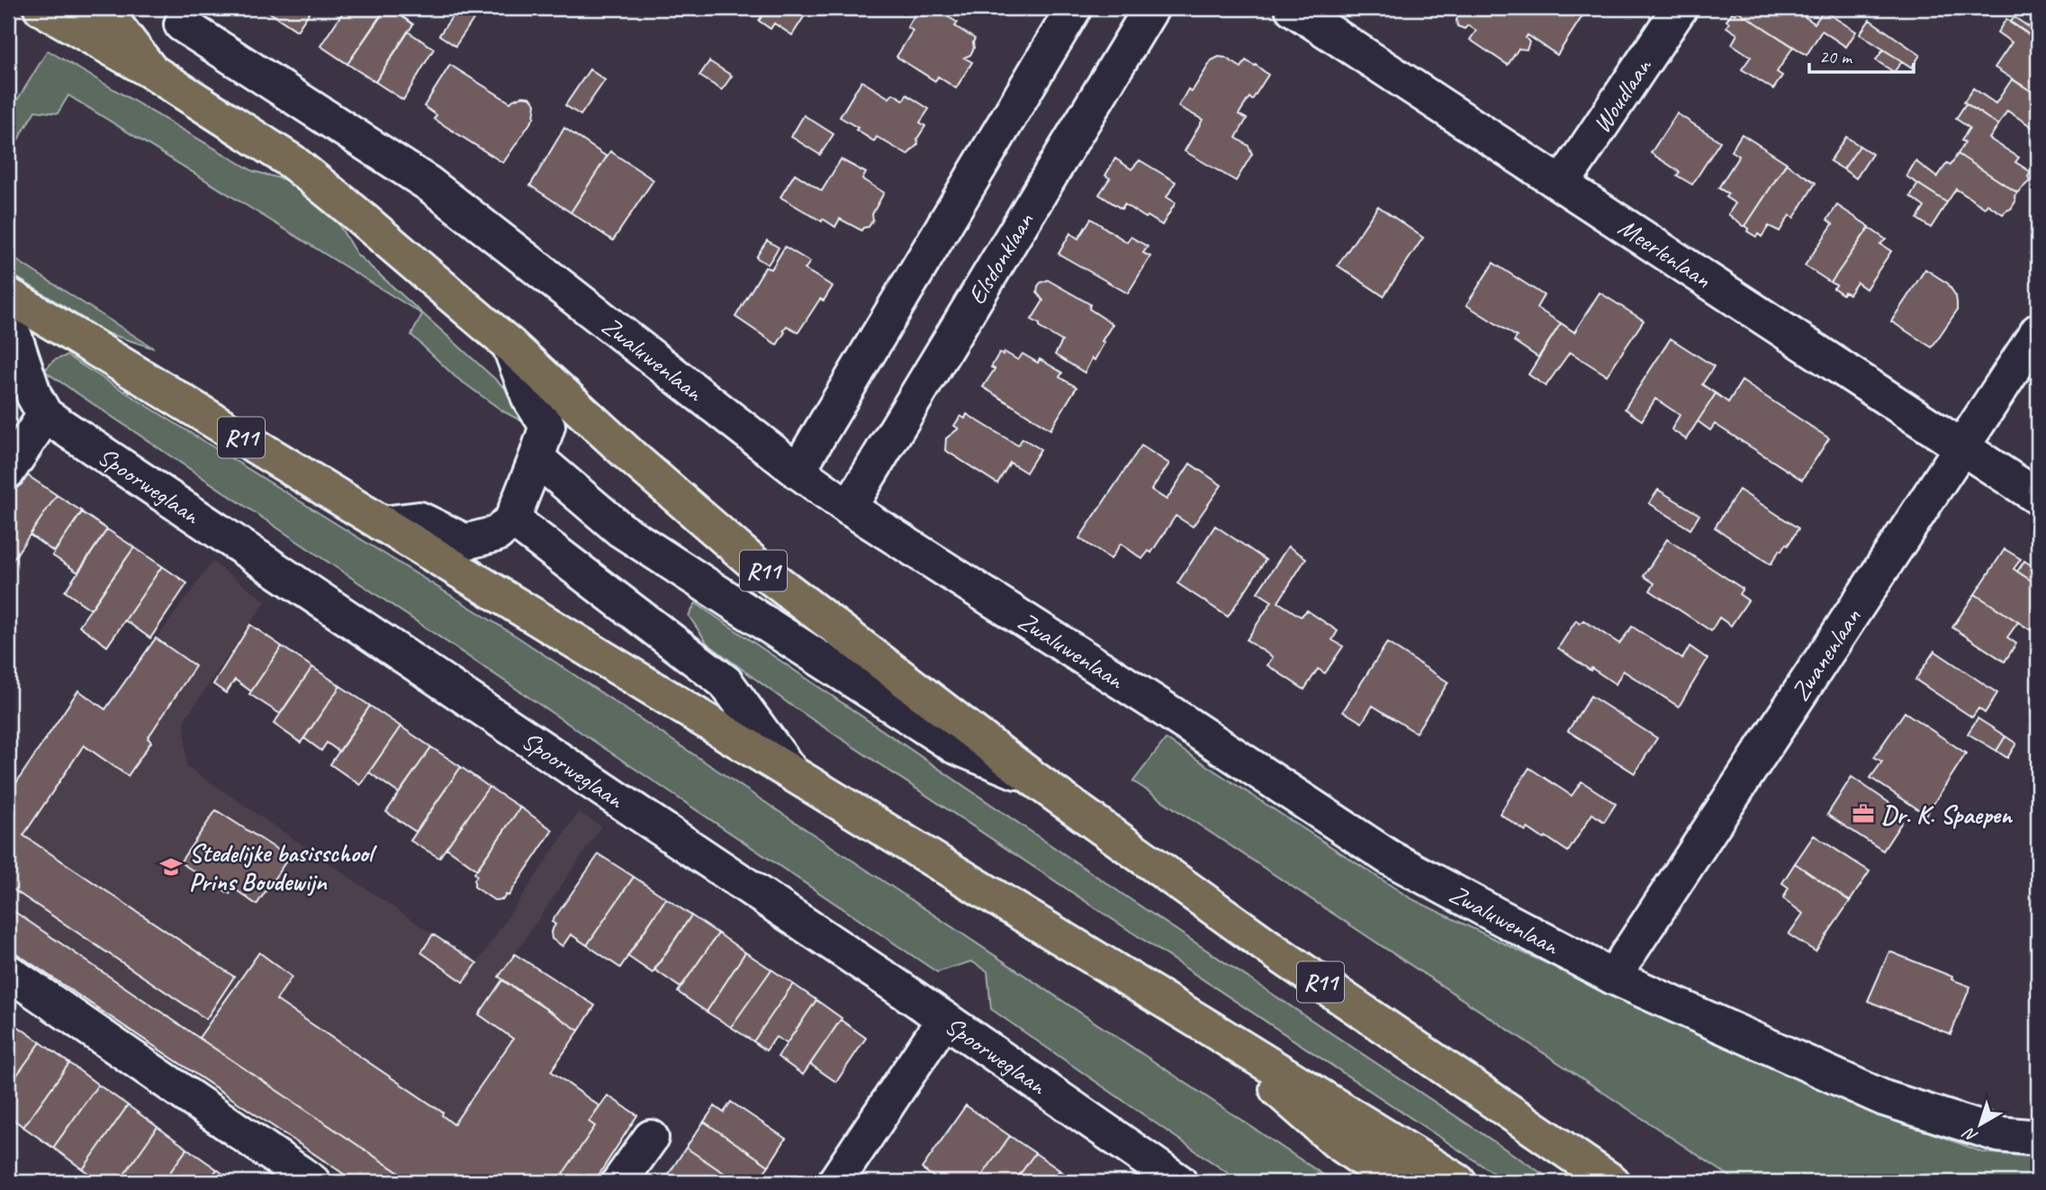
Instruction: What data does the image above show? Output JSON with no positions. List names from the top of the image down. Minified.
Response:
{"streets":{"main road":["R11"],"street":["Woudlaan","Meerlenlaan","Elsdonklaan","Zwaluwenlaan","Spoorweglaan","Zwanenlaan"]},"crossings":[["Woudlaan","Meerlenlaan"],["Meerlenlaan","Zwanenlaan"],["Elsdonklaan","Zwaluwenlaan"],["Zwaluwenlaan","Zwanenlaan"]],"places":{"office":["Dr. K. Spaepen"],"school or university":["Stedelijke basisschool Prins Boudewijn"]},"scale_bar":"20 m","north":"bottom left"}
